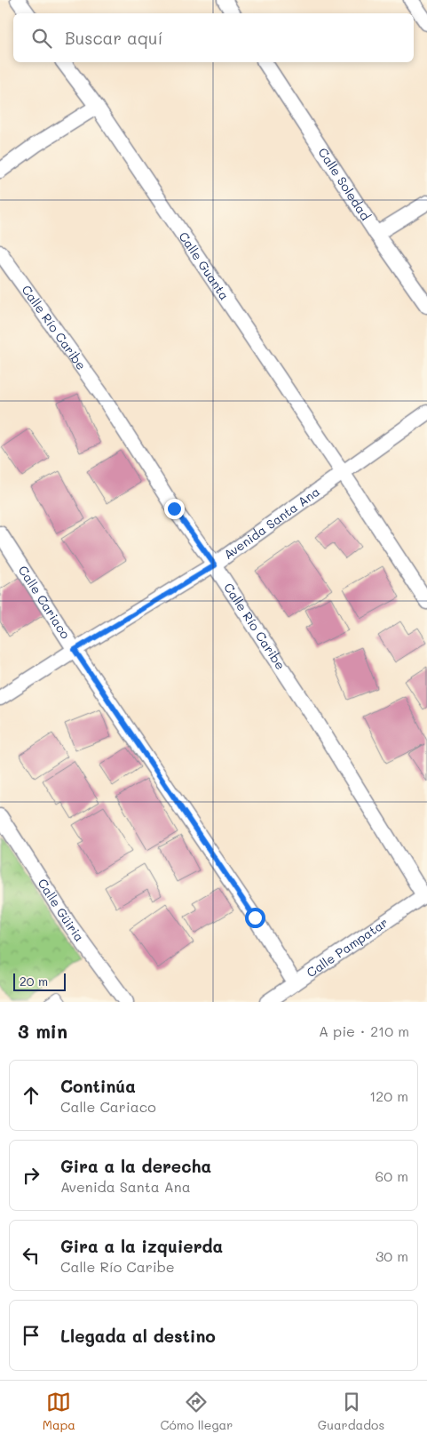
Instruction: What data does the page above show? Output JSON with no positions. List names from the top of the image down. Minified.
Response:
{"streets":{"street":["Calle Soledad","Calle Guanta","Calle Río Caribe","Avenida Santa Ana","Calle Cariaco","Calle Güiria","Calle Pampatar"]},"crossings":[["Calle Guanta","Avenida Santa Ana"],["Calle Río Caribe","Avenida Santa Ana"],["Calle Río Caribe","Calle Pampatar"],["Avenida Santa Ana","Calle Cariaco"],["Calle Cariaco","Calle Pampatar"]],"scale_bar":"20 m","page":{"search":"Buscar aquí","scale":"20 m","heading":["3 min","A pie · 210 m"],"list":[["Continúa","Calle Cariaco","120 m"],["Gira a la derecha","Avenida Santa Ana","60 m"],["Gira a la izquierda","Calle Río Caribe","30 m"],"Llegada al destino"],"nav":["Mapa","Cómo llegar","Guardados"]}}
